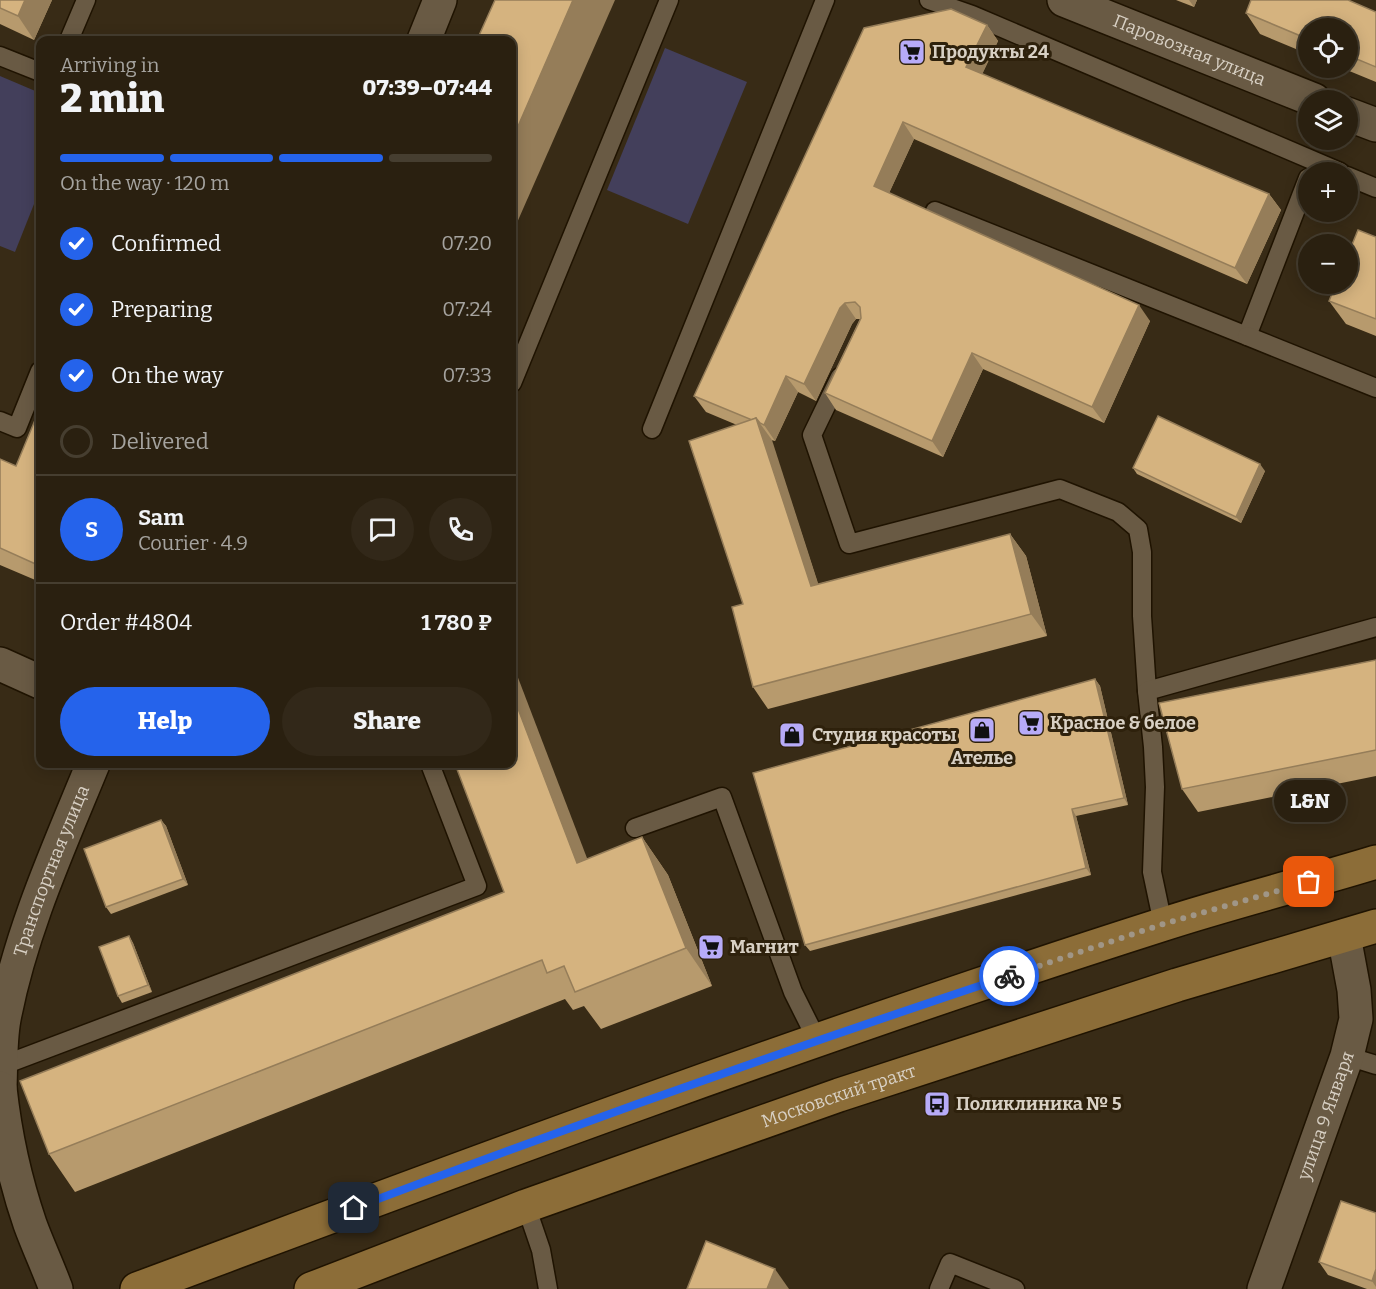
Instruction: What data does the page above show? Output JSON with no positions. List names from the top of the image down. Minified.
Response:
{"streets":{"main road":["Московский тракт"],"street":["Паровозная улица","Транспортная улица","улица 9 Января"]},"crossings":[["Московский тракт","улица 9 Января"]],"places":{"supermarket":["Продукты 24","Красное & белое","Магнит"],"shop":["Ателье","Студия красоты"],"other":["L&N"],"bus stop":["Поликлиника № 5"]},"page":{"map_buttons":["+","−"],"heading":["2 min","Arriving in","07:39–07:44"],"panel":["Sam","Courier · 4.9","Order #4804","1 780 ₽"],"bar":"On the way · 120 m","list":[["Confirmed","07:20"],["Preparing","07:24"],["On the way","07:33"],"Delivered"],"round":"S","buttons":["Help","Share"],"bubble":"L&N"}}
